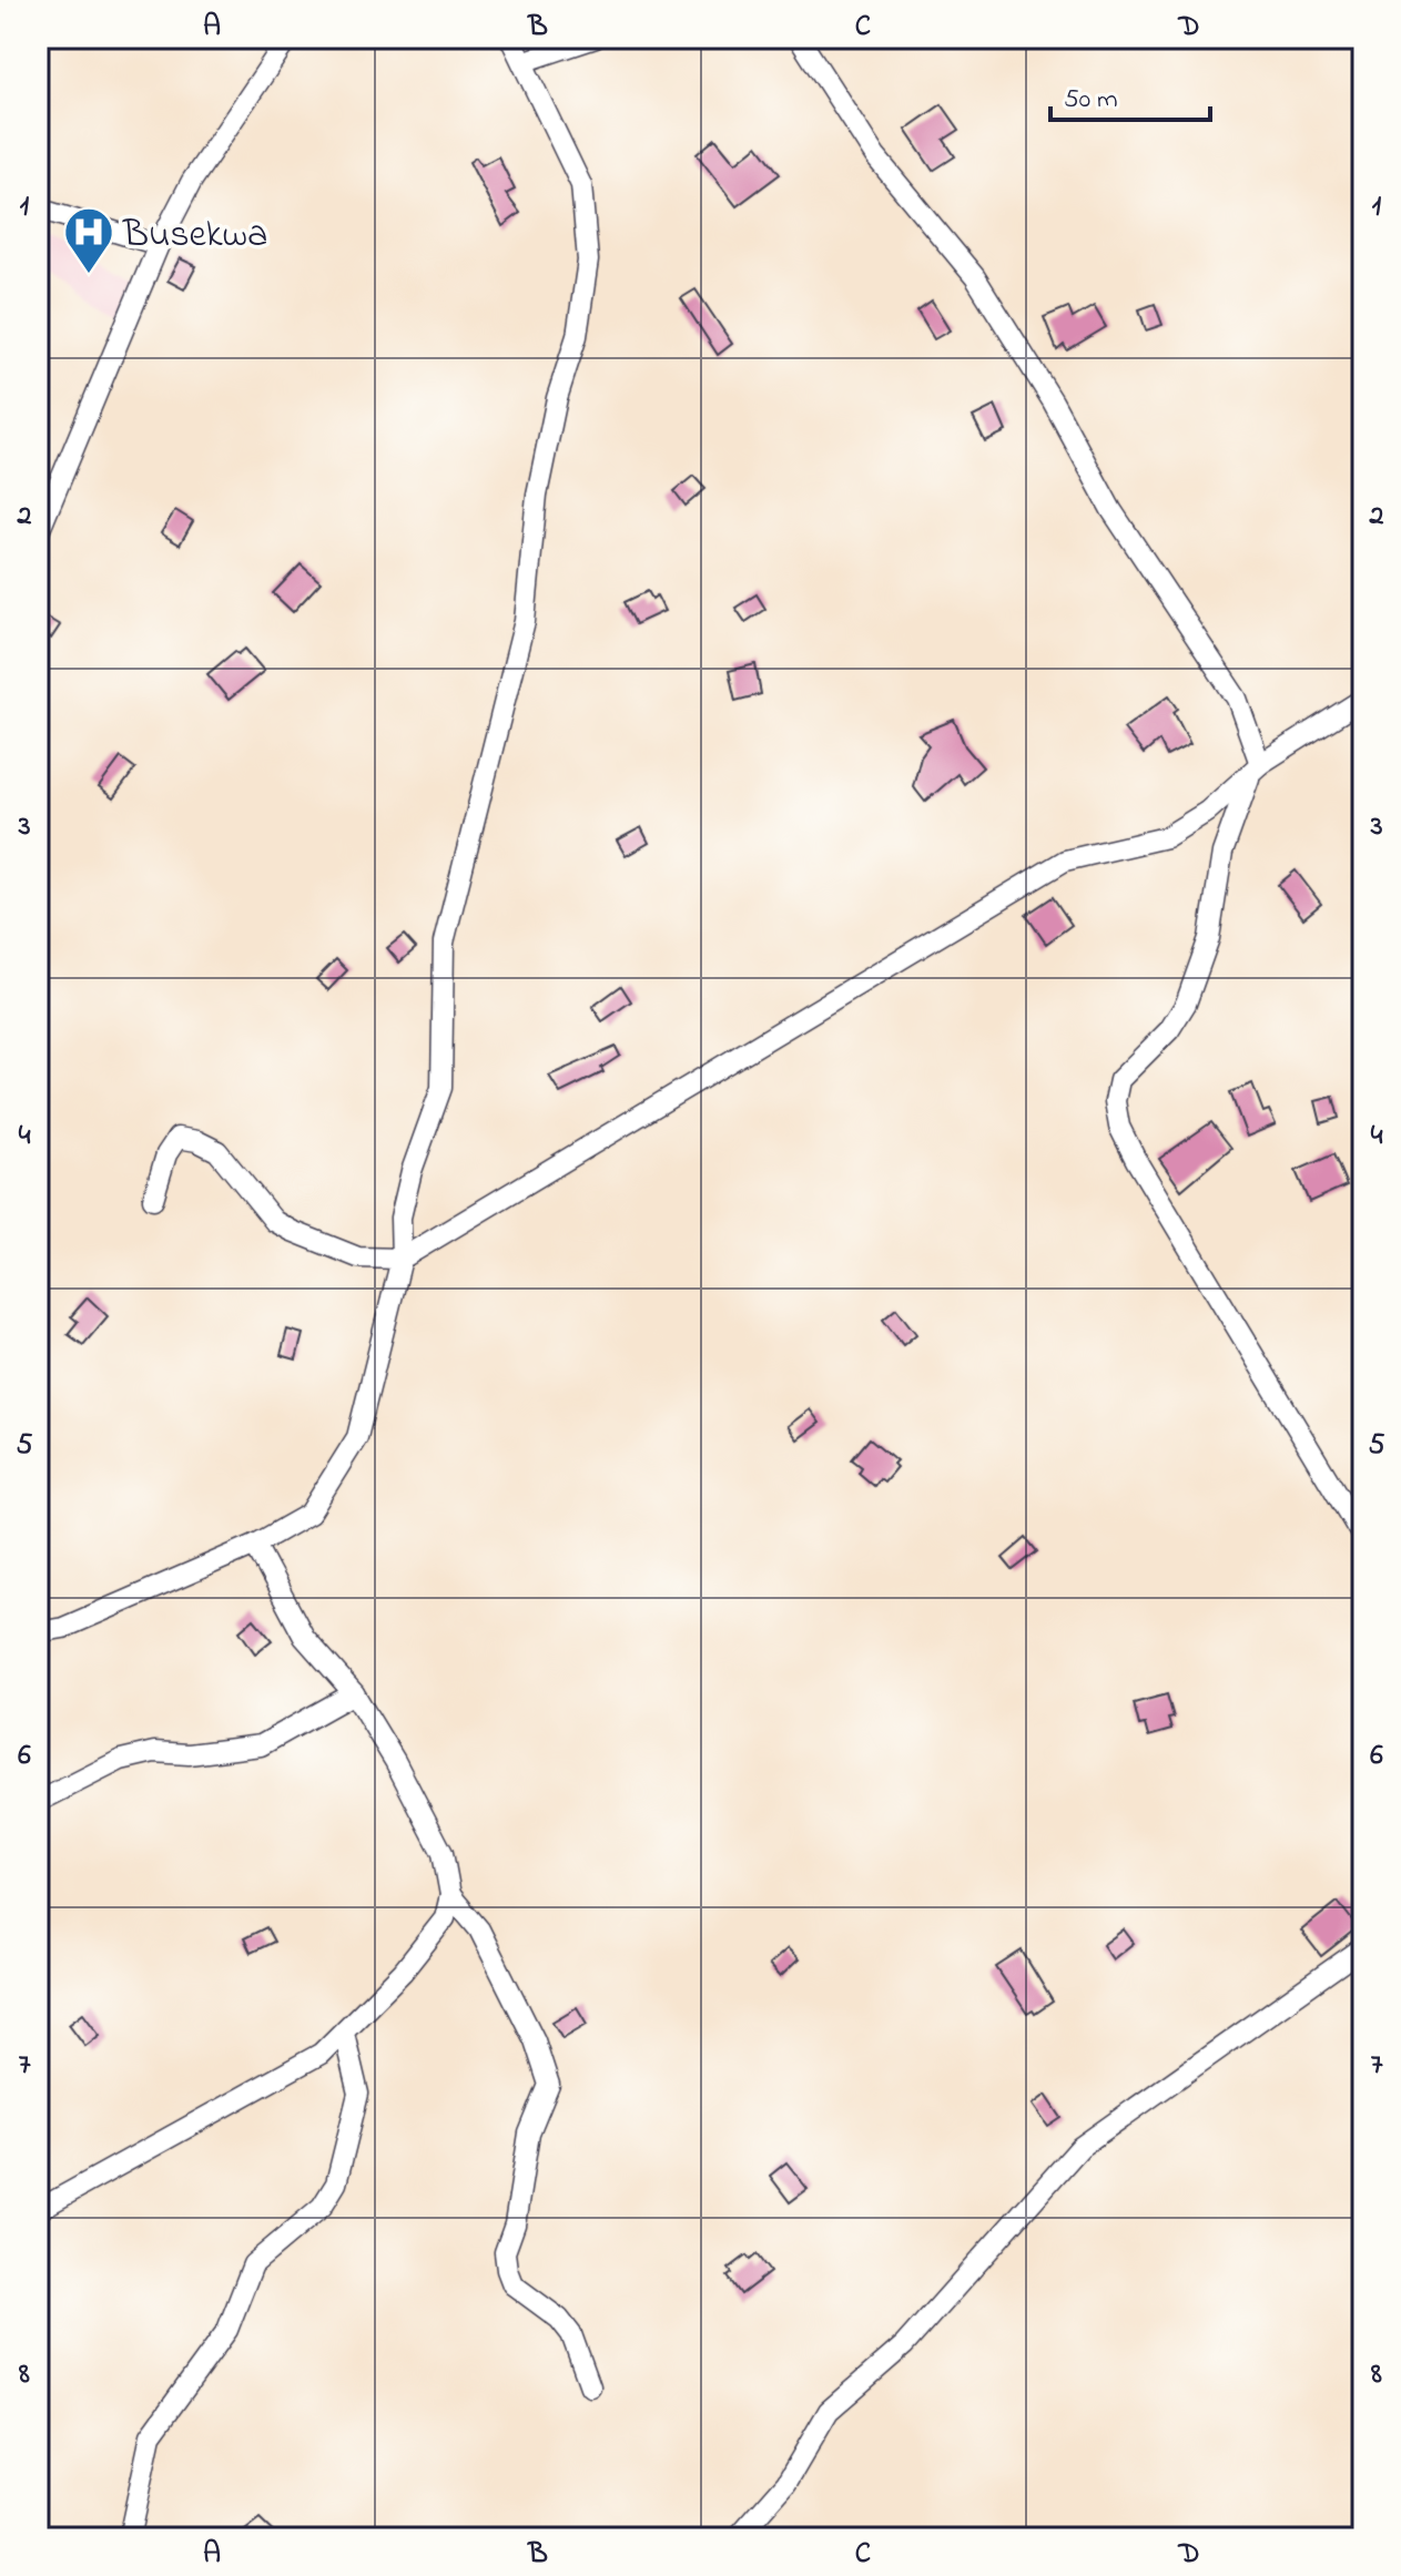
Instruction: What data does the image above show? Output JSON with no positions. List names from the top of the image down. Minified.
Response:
{"places":{"hospital":["Busekwa"]},"scale_bar":"50 m","grid":{"columns":["A","B","C","D"],"rows":["1","2","3","4","5","6","7","8"]}}
